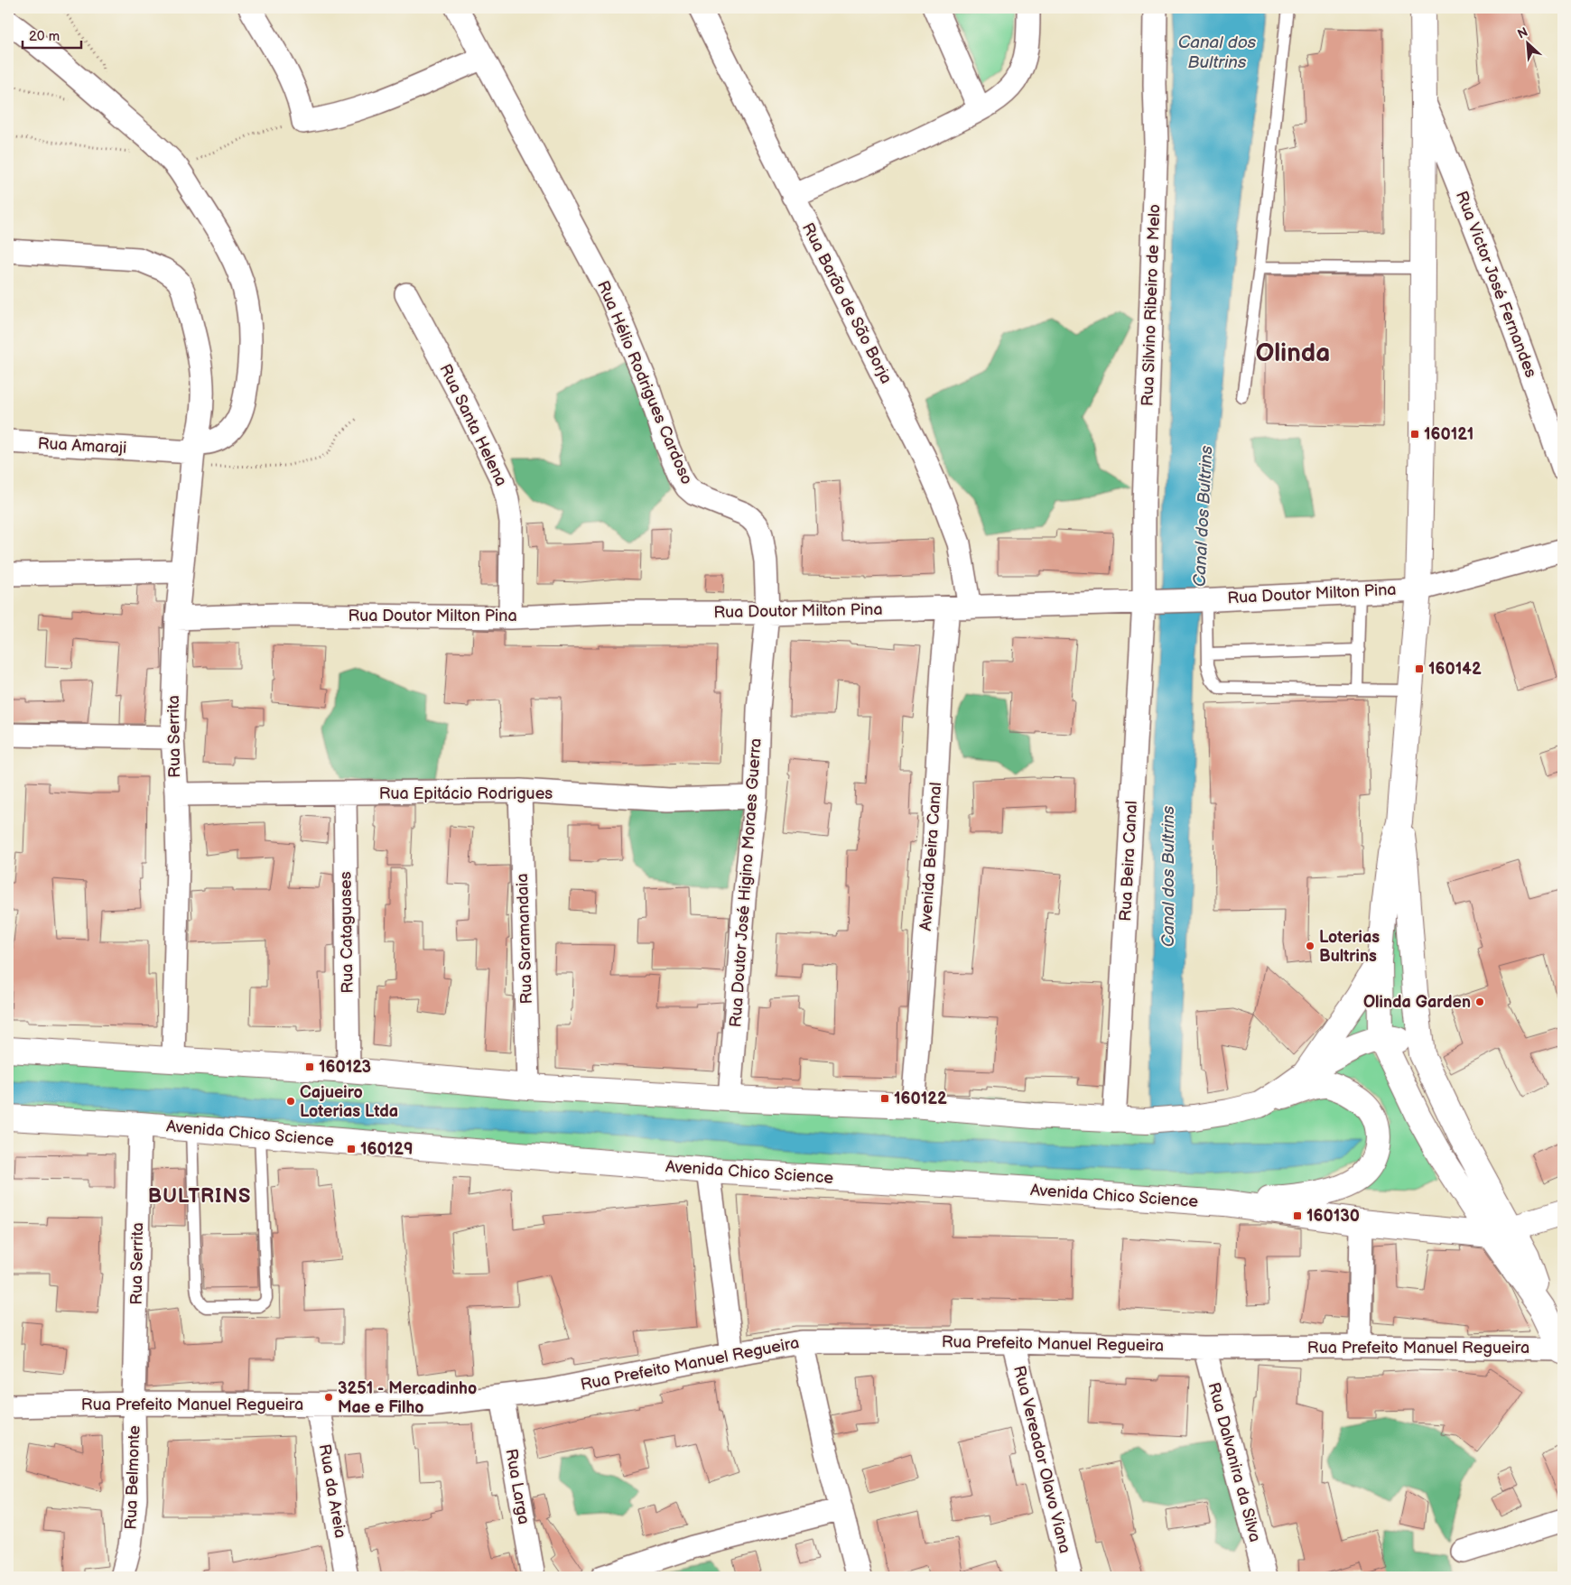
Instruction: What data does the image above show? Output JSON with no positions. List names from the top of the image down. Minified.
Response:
{"streets":{"main road":["Avenida Chico Science"],"street":["Rua Victor José Fernandes","Rua Barão de São Borja","Rua Silvino Ribeiro de Melo","Rua Hélio Rodrigues Cardoso","Rua Santa Helena","Rua Amaraji","Rua Doutor Milton Pina","Rua Serrita","Rua Epitácio Rodrigues","Avenida Beira Canal","Rua Beira Canal","Rua Doutor José Higino Moraes Guerra","Rua Cataguases","Rua Saramandaia","Rua Prefeito Manuel Regueira","Rua Vereador Olavo Viana","Rua Dalvanira da Silva","Rua Belmonte","Rua Larga","Rua da Areia"]},"crossings":[["Rua Barão de São Borja","Rua Doutor Milton Pina"],["Rua Barão de São Borja","Avenida Beira Canal"],["Rua Silvino Ribeiro de Melo","Rua Doutor Milton Pina"],["Rua Silvino Ribeiro de Melo","Rua Beira Canal"],["Rua Hélio Rodrigues Cardoso","Rua Doutor Milton Pina"],["Rua Hélio Rodrigues Cardoso","Rua Doutor José Higino Moraes Guerra"],["Rua Santa Helena","Rua Doutor Milton Pina"],["Rua Amaraji","Rua Serrita"],["Rua Doutor Milton Pina","Rua Serrita"],["Rua Doutor Milton Pina","Avenida Beira Canal"],["Rua Doutor Milton Pina","Rua Beira Canal"],["Rua Doutor Milton Pina","Rua Doutor José Higino Moraes Guerra"],["Rua Serrita","Rua Epitácio Rodrigues"],["Rua Serrita","Avenida Chico Science"],["Rua Serrita","Rua Prefeito Manuel Regueira"],["Rua Serrita","Rua Belmonte"],["Rua Epitácio Rodrigues","Rua Doutor José Higino Moraes Guerra"],["Rua Epitácio Rodrigues","Rua Cataguases"],["Rua Epitácio Rodrigues","Rua Saramandaia"],["Rua Prefeito Manuel Regueira","Rua Vereador Olavo Viana"],["Rua Prefeito Manuel Regueira","Rua Dalvanira da Silva"],["Rua Prefeito Manuel Regueira","Rua Belmonte"],["Rua Prefeito Manuel Regueira","Rua Larga"],["Rua Prefeito Manuel Regueira","Rua da Areia"]],"districts":["Olinda","BULTRINS"],"water":["Canal dos Bultrins"],"places":{"transit":["160121","160142","160123","160122","160129","160130"],"other":["Loterias Bultrins","Olinda Garden","Cajueiro Loterias Ltda","3251 - Mercadinho Mae e Filho"]},"scale_bar":"20 m","north":"top left"}
